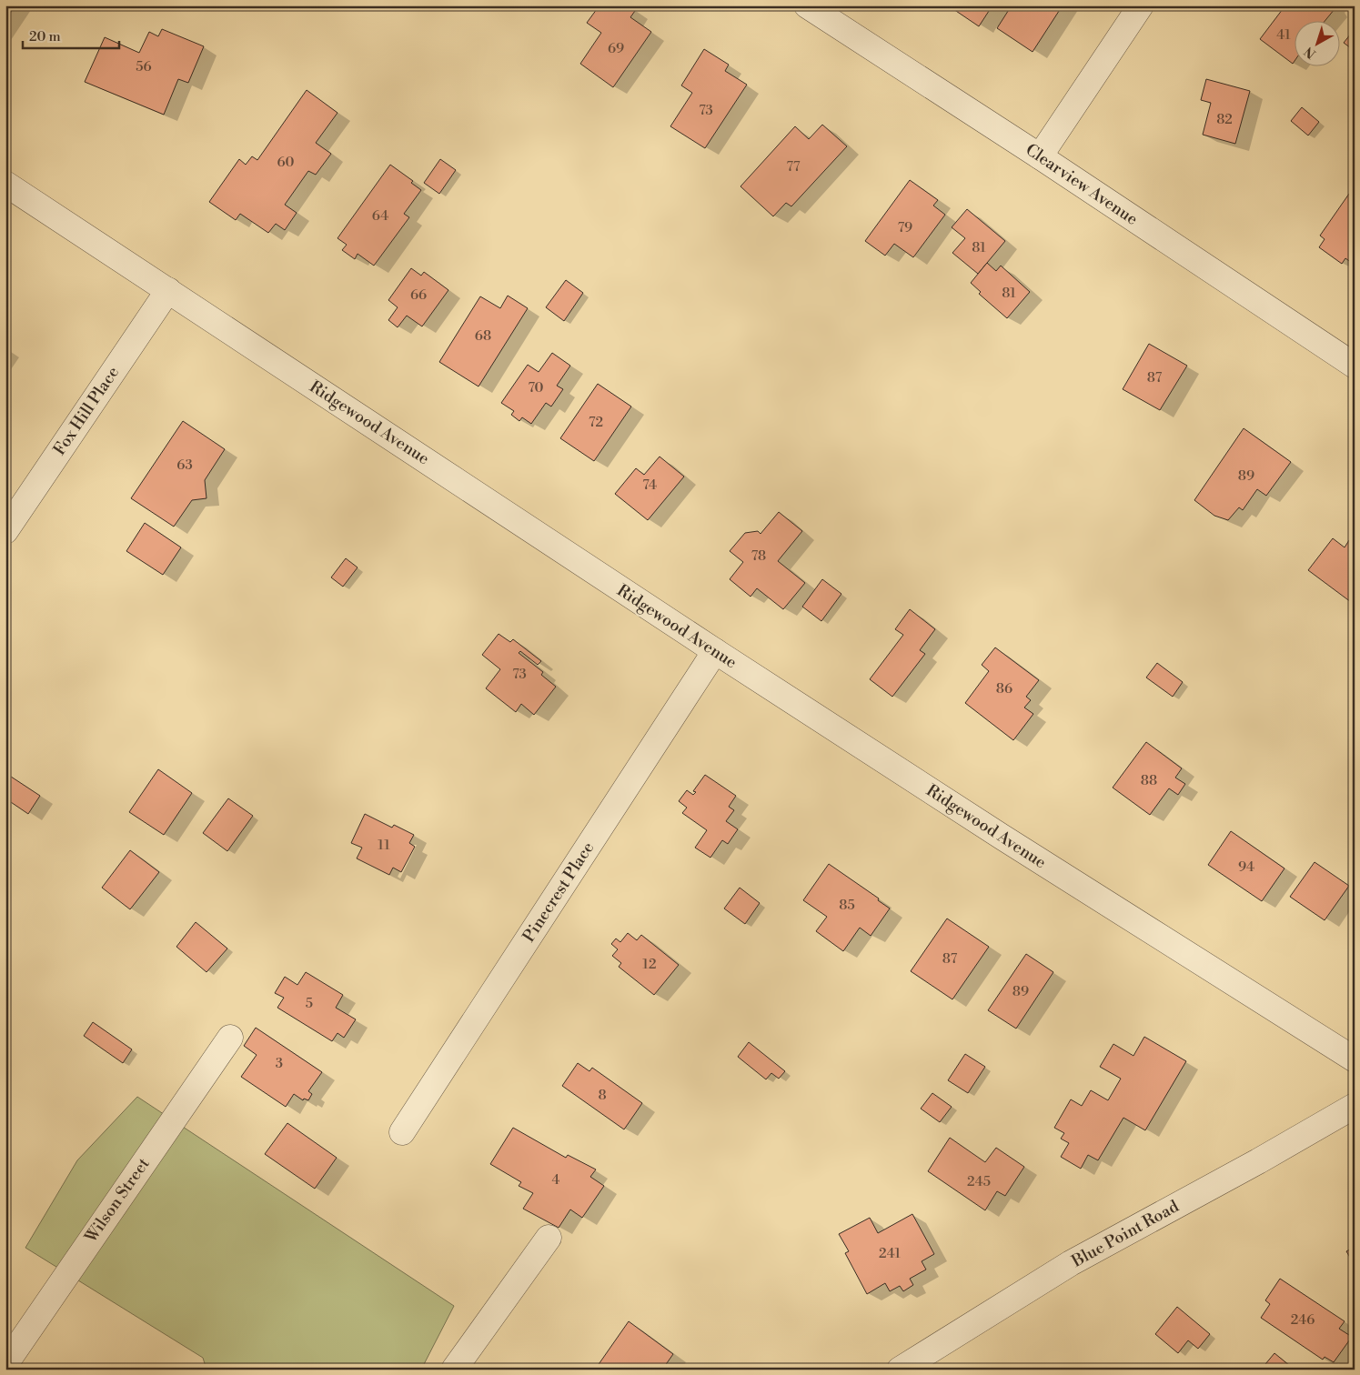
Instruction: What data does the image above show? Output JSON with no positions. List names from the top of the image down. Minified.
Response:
{"streets":{"street":["Clearview Avenue","Fox Hill Place","Ridgewood Avenue","Pinecrest Place","Wilson Street","Blue Point Road"]},"crossings":[["Fox Hill Place","Ridgewood Avenue"],["Ridgewood Avenue","Pinecrest Place"]],"house_numbers":["41","69","56","73","82","60","77","64","79","81","81","66","68","87","70","72","63","89","74","78","73","86","88","11","94","85","87","12","89","5","3","8","4","245","241","246"],"scale_bar":"20 m","north":"bottom left"}
